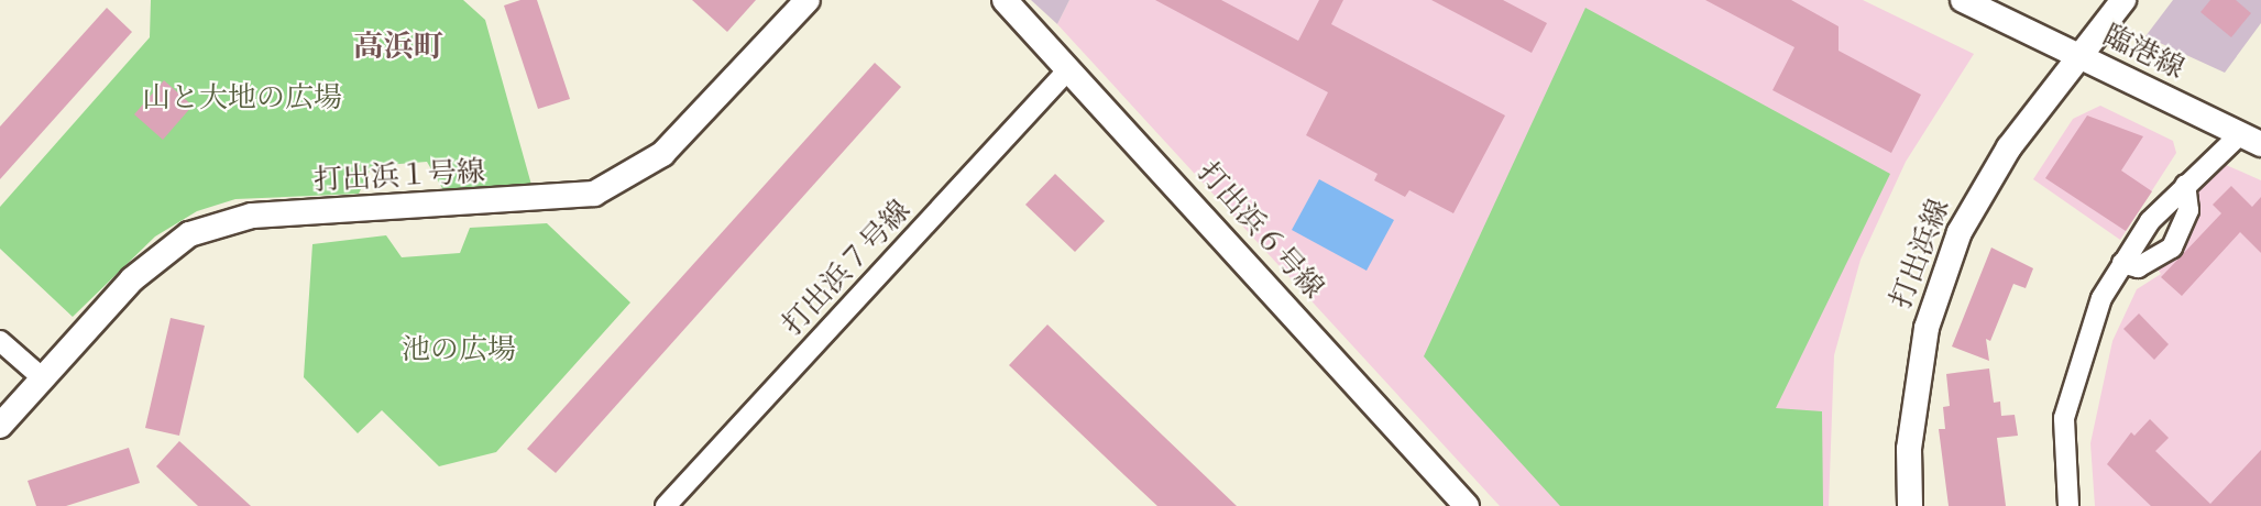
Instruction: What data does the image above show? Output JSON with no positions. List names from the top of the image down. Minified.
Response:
{"streets":{"street":["臨港線","打出浜１号線","打出浜６号線","打出浜線","打出浜７号線"]},"crossings":[["臨港線","打出浜線"],["打出浜６号線","打出浜７号線"]],"districts":["高浜町"],"parks":["山と大地の広場","池の広場"]}
